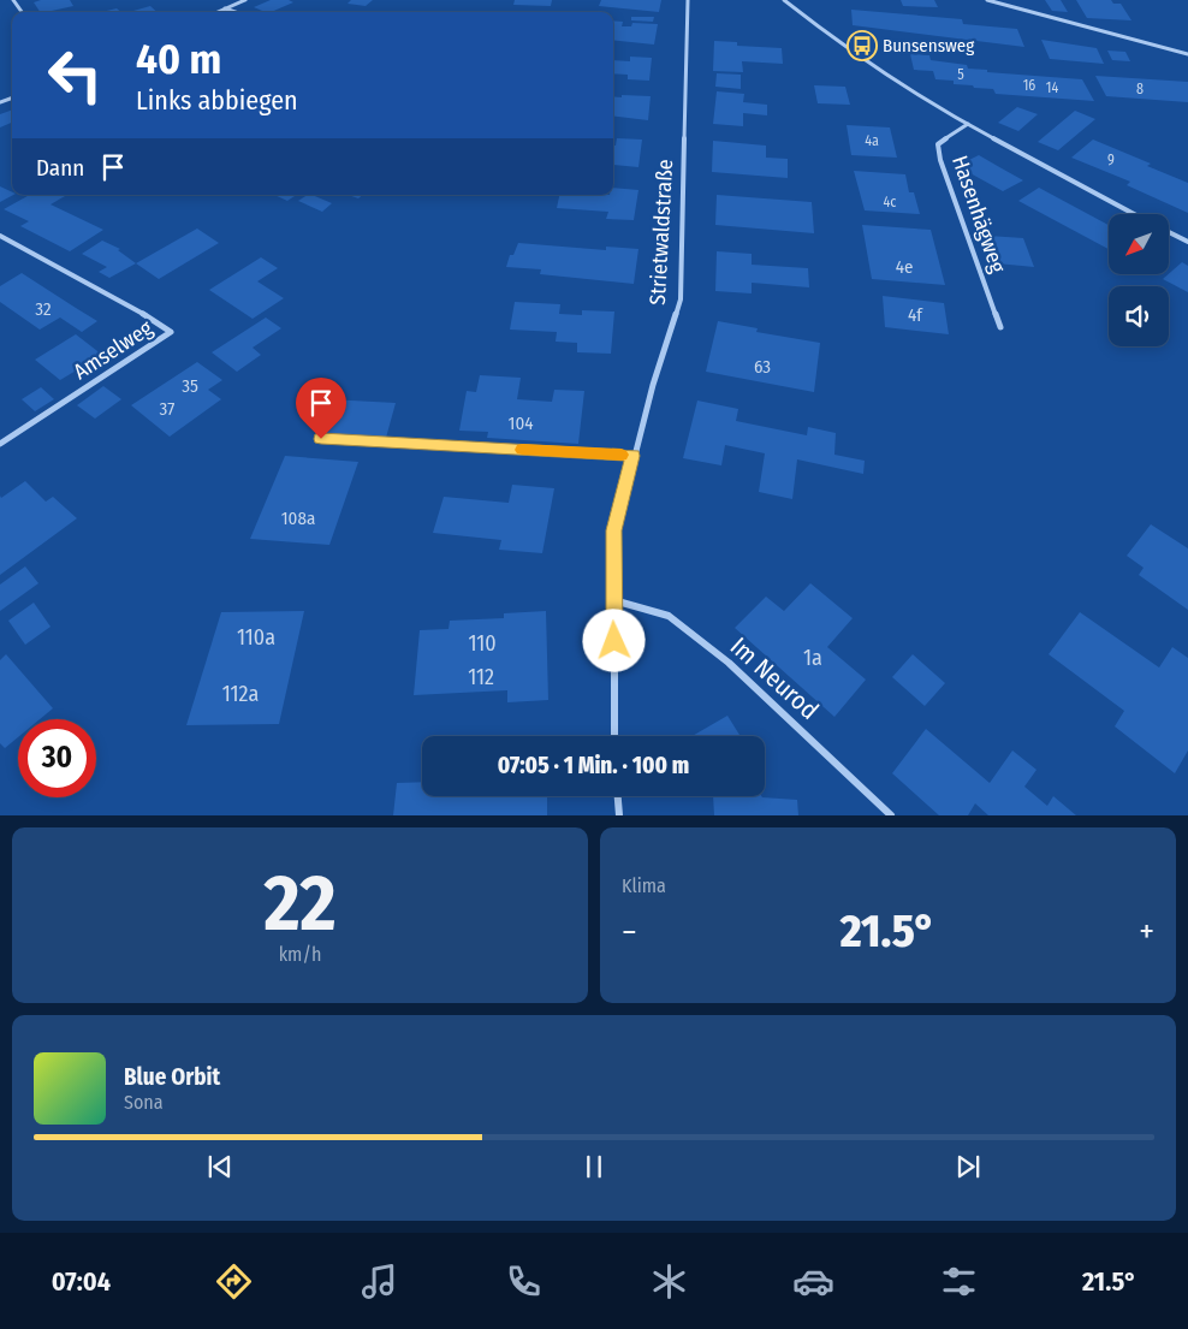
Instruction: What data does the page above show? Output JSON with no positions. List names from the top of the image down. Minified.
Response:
{"streets":{"street":["Hasenhägweg","Strietwaldstraße","Amselweg","Im Neurod"]},"crossings":[["Strietwaldstraße","Im Neurod"]],"places":{"bus stop":["Bunsensweg"]},"house_numbers":["5","16","14","8","4a","9","4c","4e","32","4f","63","35","37","104","108a","110a","110","1a","112","112a"],"north":"bottom left","page":{"turn":["40 m","Links abbiegen"],"then":"Dann","limit":"30","trip":"07:05 · 1 Min. · 100 m","tile":[["22","km/h"],"Klima"],"heat":["−","21.5°","+"],"song":["Blue Orbit","Sona"],"tabs":["07:04","21.5°"]}}
